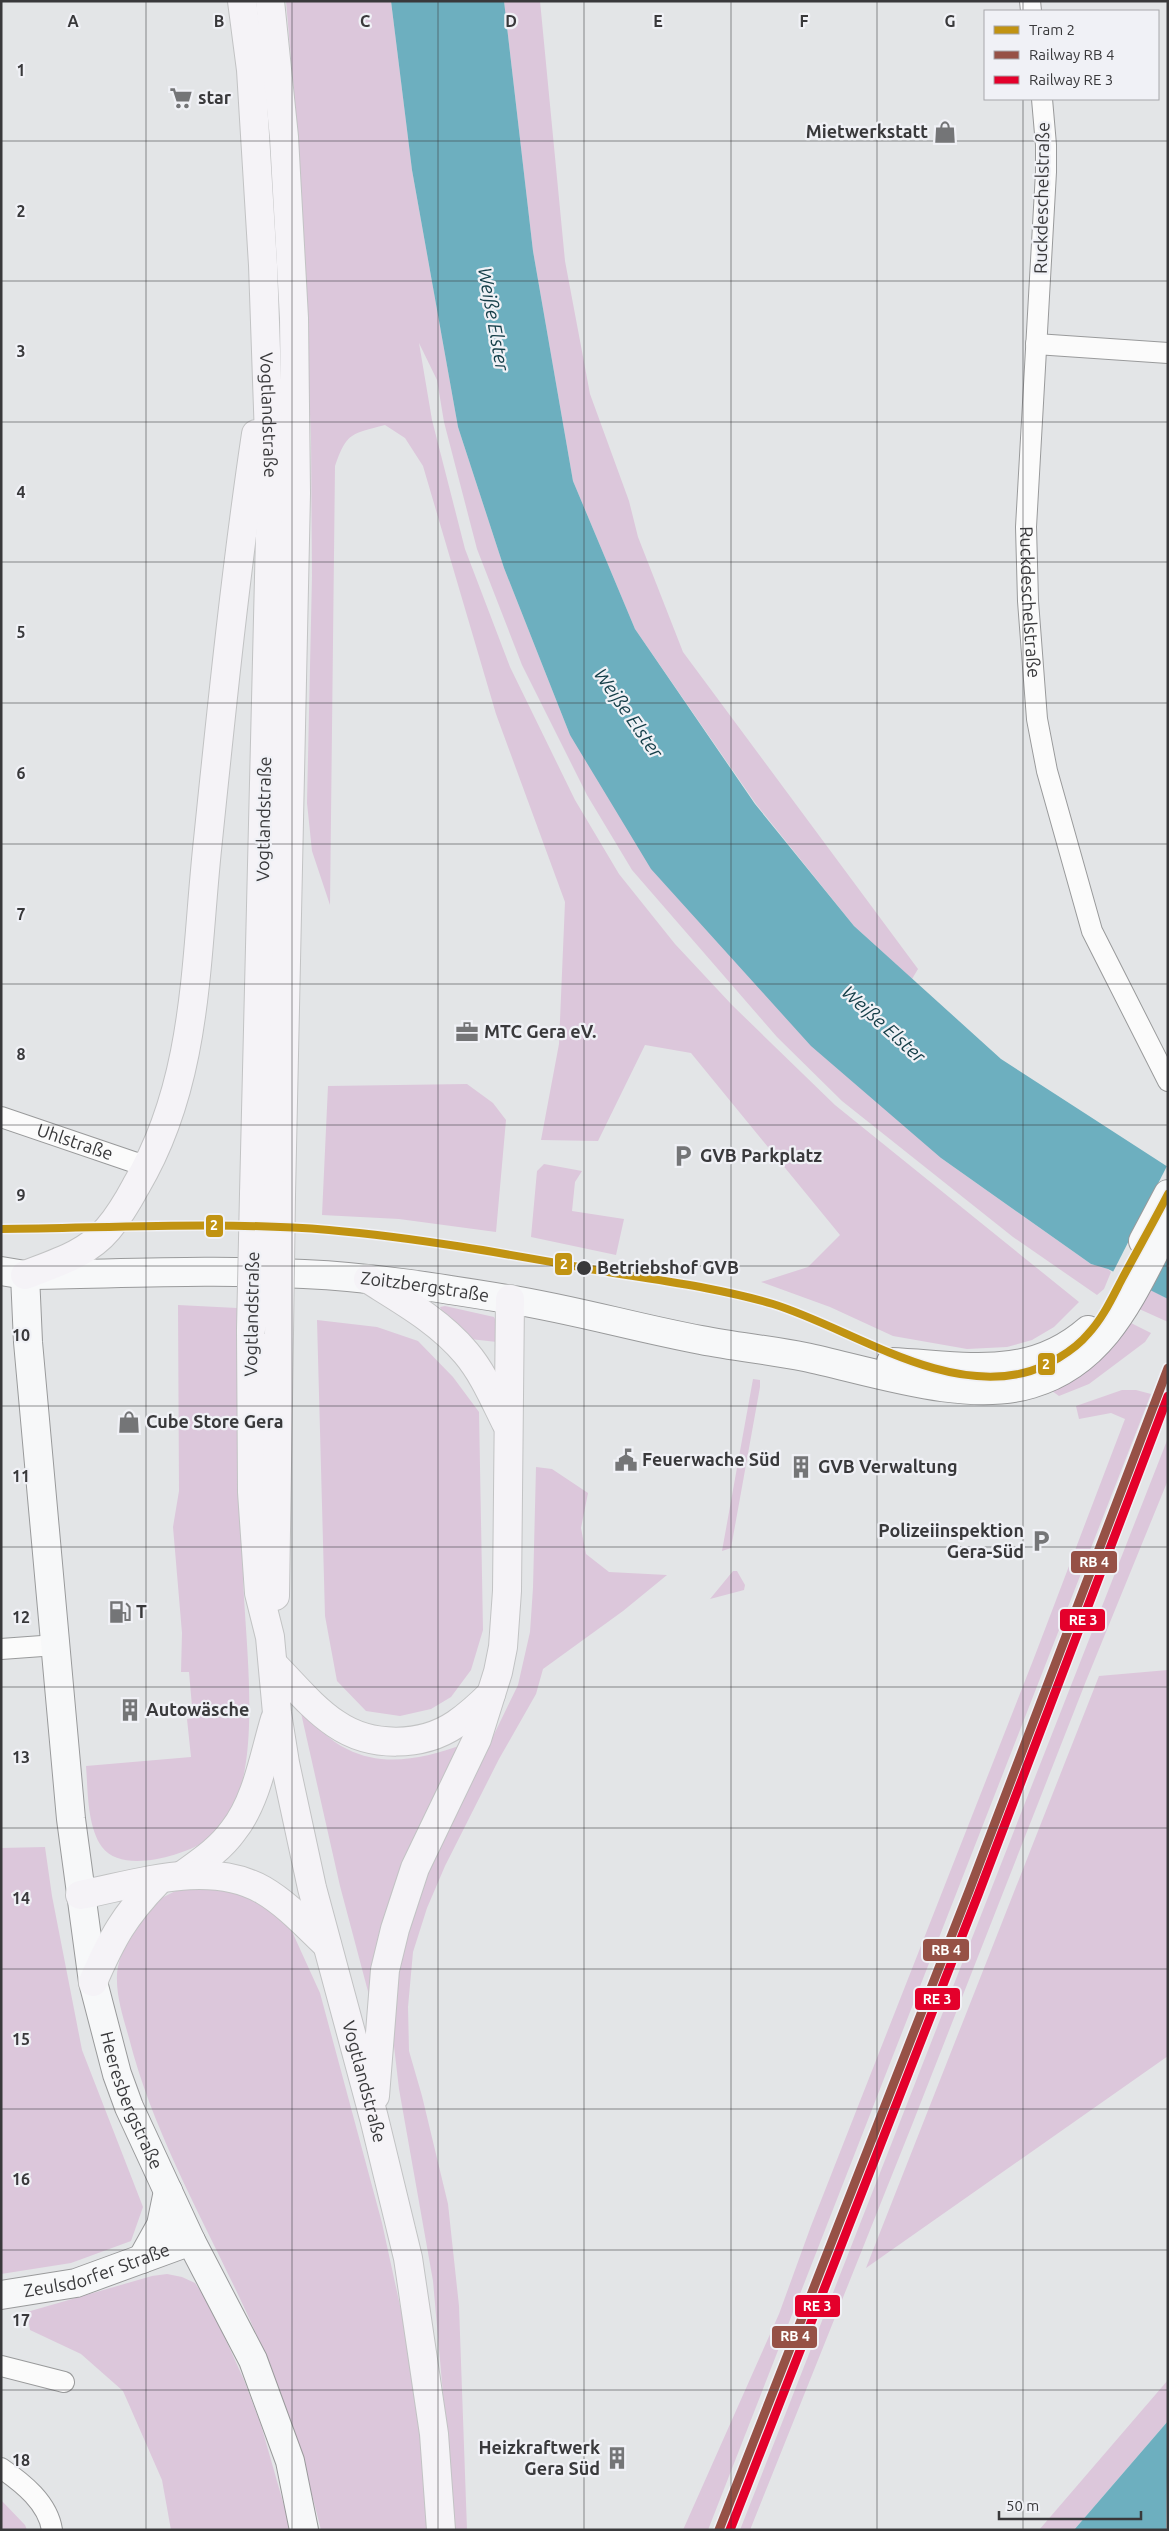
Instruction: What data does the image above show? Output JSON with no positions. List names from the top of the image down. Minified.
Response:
{"streets":{"main road":["Vogtlandstraße","Zoitzbergstraße","Heeresbergstraße","Zeulsdorfer Straße"],"street":["Ruckdeschelstraße","Uhlstraße"]},"crossings":[["Zoitzbergstraße","Heeresbergstraße"],["Heeresbergstraße","Zeulsdorfer Straße"]],"water":["Weiße Elster"],"places":{"supermarket":["star"],"shop":["Mietwerkstatt","Cube Store Gera"],"office":["MTC Gera eV."],"parking":["GVB Parkplatz","Polizeiinspektion Gera-Süd"],"other":["Betriebshof GVB"],"public building":["Feuerwache Süd"],"building":["GVB Verwaltung","Autowäsche","Heizkraftwerk Gera Süd"],"fuel station":["T"]},"lines":["tram line 2"],"legend":["Tram 2","Railway RB 4","Railway RE 3"],"scale_bar":"50 m","grid":{"columns":["A","B","C","D","E","F","G"],"rows":["1","2","3","4","5","6","7","8","9","10","11","12","13","14","15","16","17","18"]}}
